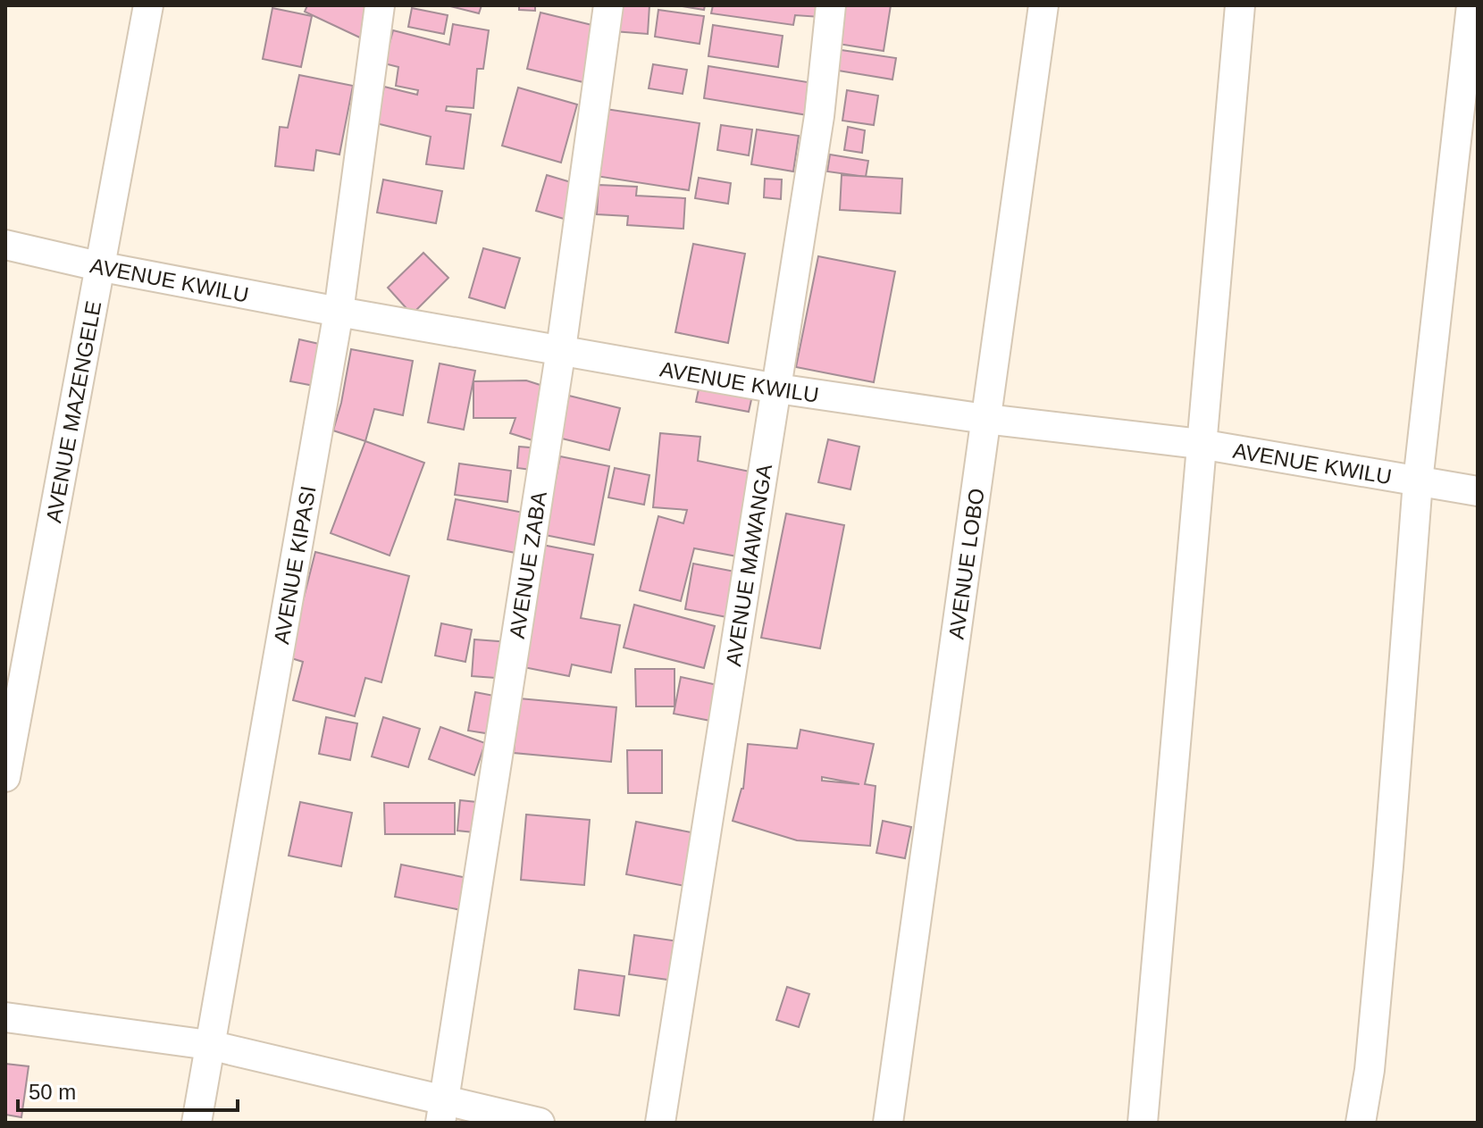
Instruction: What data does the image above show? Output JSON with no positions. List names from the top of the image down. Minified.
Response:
{"streets":{"street":["AVENUE KWILU","AVENUE MAZENGELE","AVENUE LOBO","AVENUE KIPASI","AVENUE ZABA","AVENUE MAWANGA"]},"crossings":[["AVENUE KWILU","AVENUE MAZENGELE"],["AVENUE KWILU","AVENUE LOBO"],["AVENUE KWILU","AVENUE KIPASI"],["AVENUE KWILU","AVENUE ZABA"],["AVENUE KWILU","AVENUE MAWANGA"]],"scale_bar":"50 m"}
